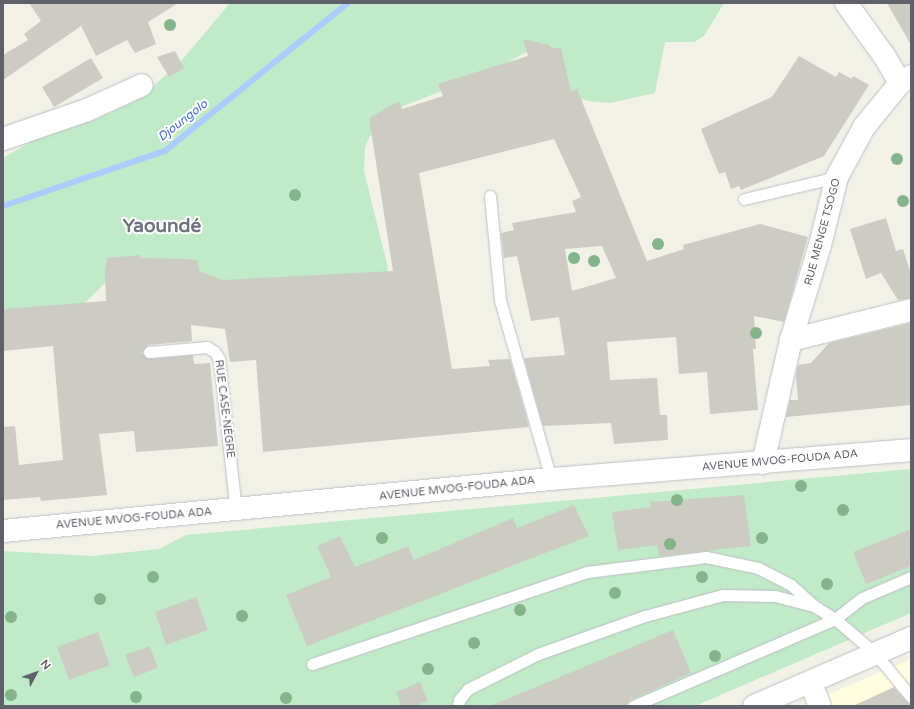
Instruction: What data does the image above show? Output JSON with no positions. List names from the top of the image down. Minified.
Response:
{"streets":{"main road":["RUE MENGE TSOGO","AVENUE MVOG-FOUDA ADA"],"lane":["RUE CASE-NÈGRE"]},"crossings":[["RUE MENGE TSOGO","AVENUE MVOG-FOUDA ADA"],["RUE CASE-NÈGRE","AVENUE MVOG-FOUDA ADA"]],"districts":["Yaoundé"],"water":["Djoungolo"],"north":"top right"}
